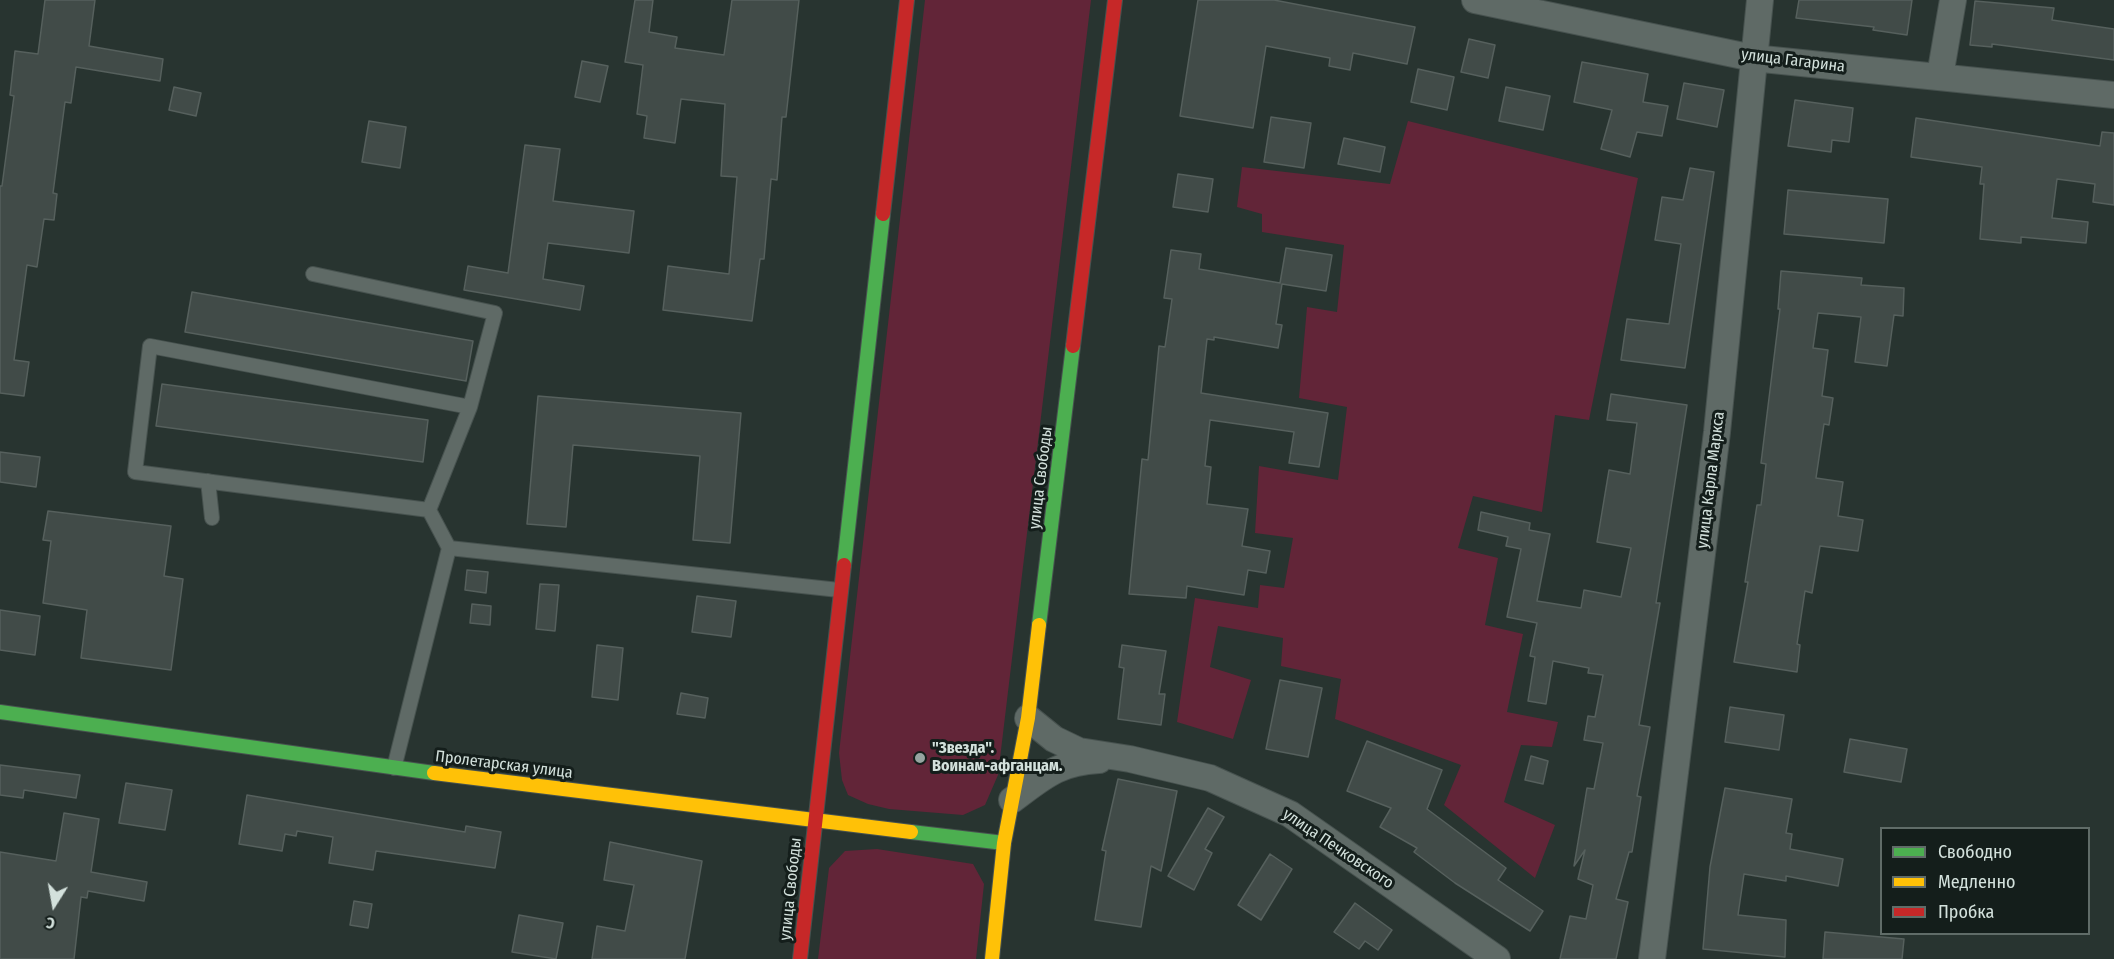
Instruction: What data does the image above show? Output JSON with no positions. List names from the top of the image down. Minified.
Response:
{"streets":{"main road":["улица Свободы","Пролетарская улица"],"street":["улица Гагарина","улица Карла Маркса","улица Печковского"]},"crossings":[["улица Гагарина","улица Карла Маркса"],["улица Свободы","Пролетарская улица"]],"places":["\"Звезда\". Воинам-афганцам."],"legend":["Свободно","Медленно","Пробка"],"north":"bottom"}
